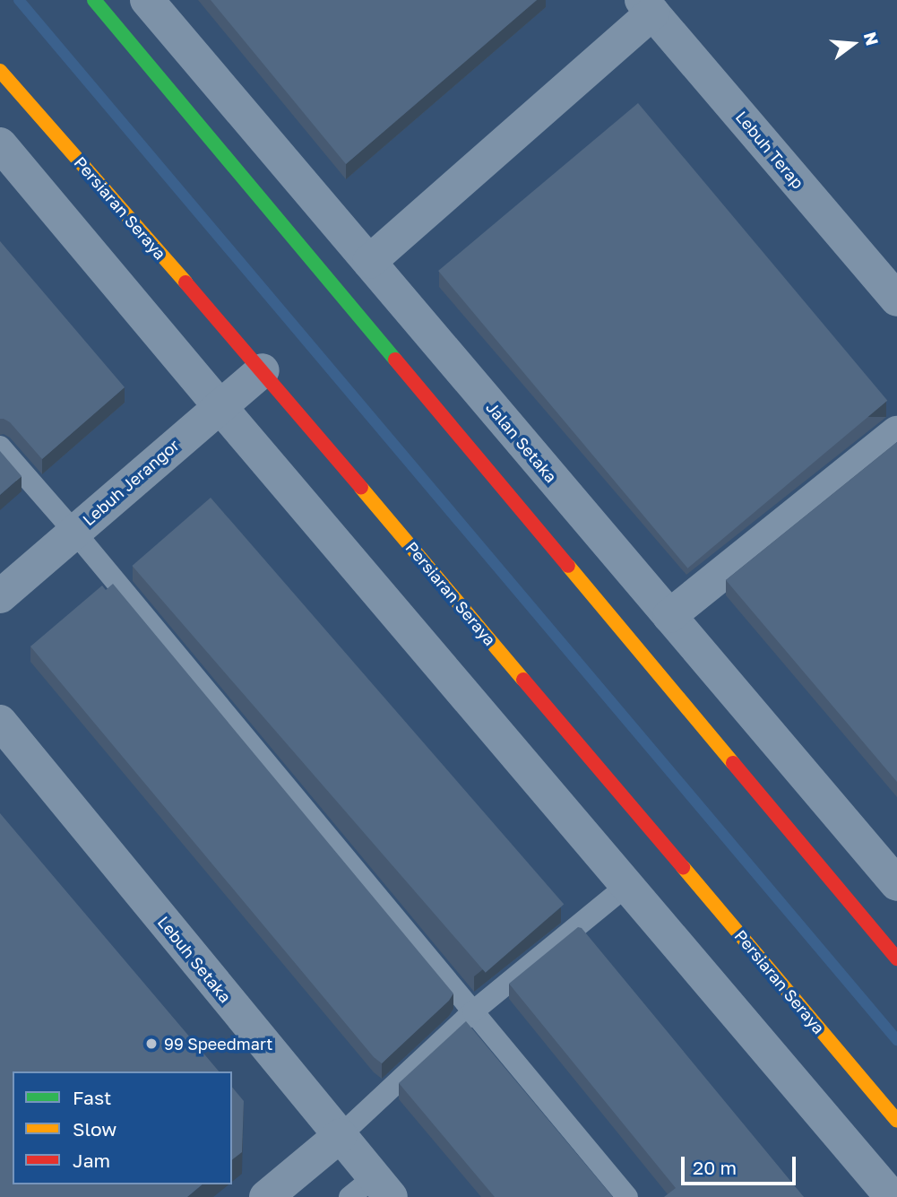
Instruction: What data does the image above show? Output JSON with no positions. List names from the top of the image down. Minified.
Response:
{"streets":{"main road":["Persiaran Seraya"],"street":["Lebuh Terap","Jalan Setaka","Lebuh Jerangor","Lebuh Setaka"]},"crossings":[["Persiaran Seraya","Lebuh Jerangor"]],"places":["99 Speedmart"],"legend":["Fast","Slow","Jam"],"scale_bar":"20 m","north":"right"}
